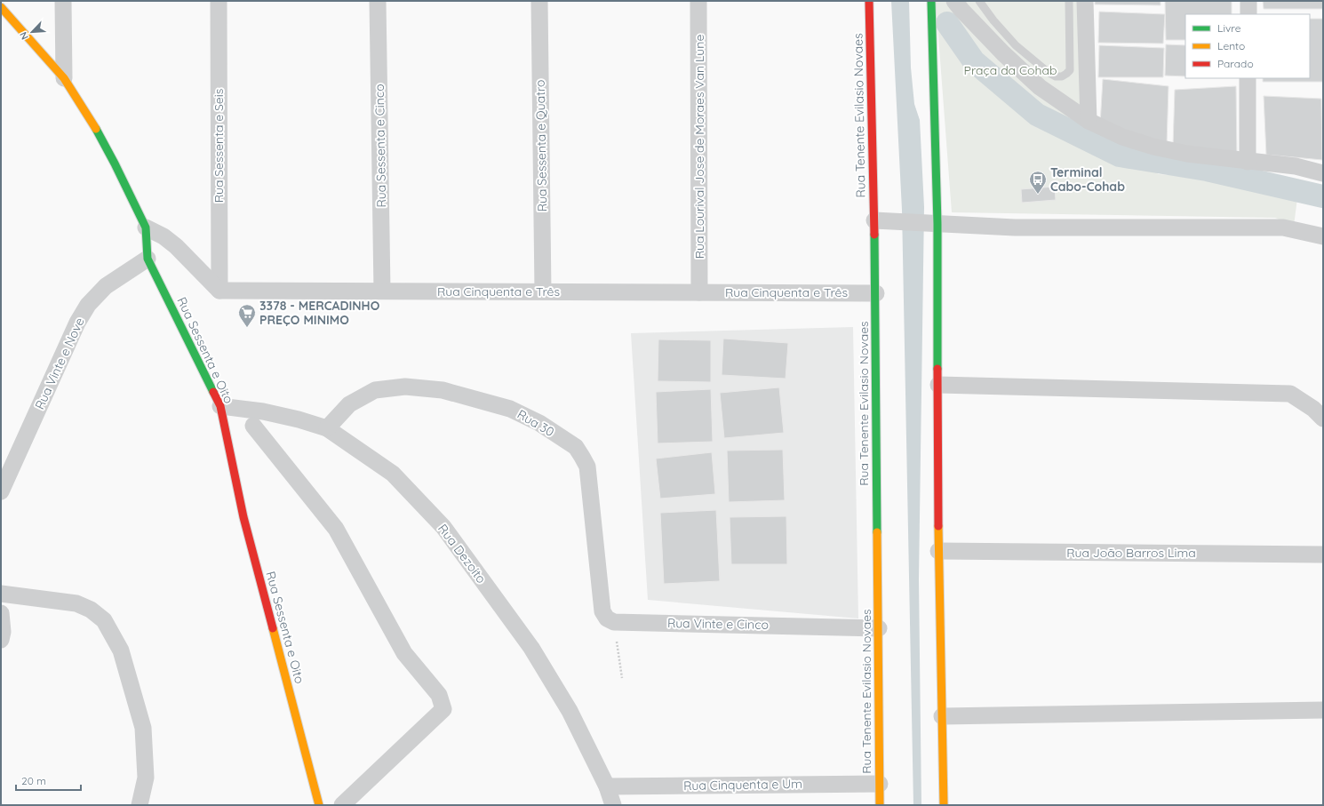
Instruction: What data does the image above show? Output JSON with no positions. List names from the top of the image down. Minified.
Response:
{"streets":{"street":["Rua Tenente Evilasio Novaes","Rua Sessenta e Seis","Rua Sessenta e Cinco","Rua Sessenta e Quatro","Rua Lourival Jose de Moraes Van Lune","Rua Cinquenta e Três","Rua Sessenta e Oito","Rua Vinte e Nove","Rua 30","Rua João Barros Lima","Rua Dezoito","Rua Vinte e Cinco","Rua Cinquenta e Um"]},"crossings":[["Rua Tenente Evilasio Novaes","Rua Cinquenta e Três"],["Rua Tenente Evilasio Novaes","Rua Vinte e Cinco"],["Rua Tenente Evilasio Novaes","Rua Cinquenta e Um"],["Rua Sessenta e Seis","Rua Cinquenta e Três"],["Rua Sessenta e Cinco","Rua Cinquenta e Três"],["Rua Sessenta e Quatro","Rua Cinquenta e Três"],["Rua Lourival Jose de Moraes Van Lune","Rua Cinquenta e Três"],["Rua Sessenta e Oito","Rua Vinte e Nove"],["Rua Sessenta e Oito","Rua Dezoito"],["Rua 30","Rua Dezoito"],["Rua 30","Rua Vinte e Cinco"],["Rua Dezoito","Rua Cinquenta e Um"]],"parks":["Praça da Cohab"],"places":{"bus stop":["Terminal Cabo-Cohab"],"supermarket":["3378 - MERCADINHO PREÇO MINIMO"]},"legend":["Livre","Lento","Parado"],"scale_bar":"20 m","north":"bottom left"}
